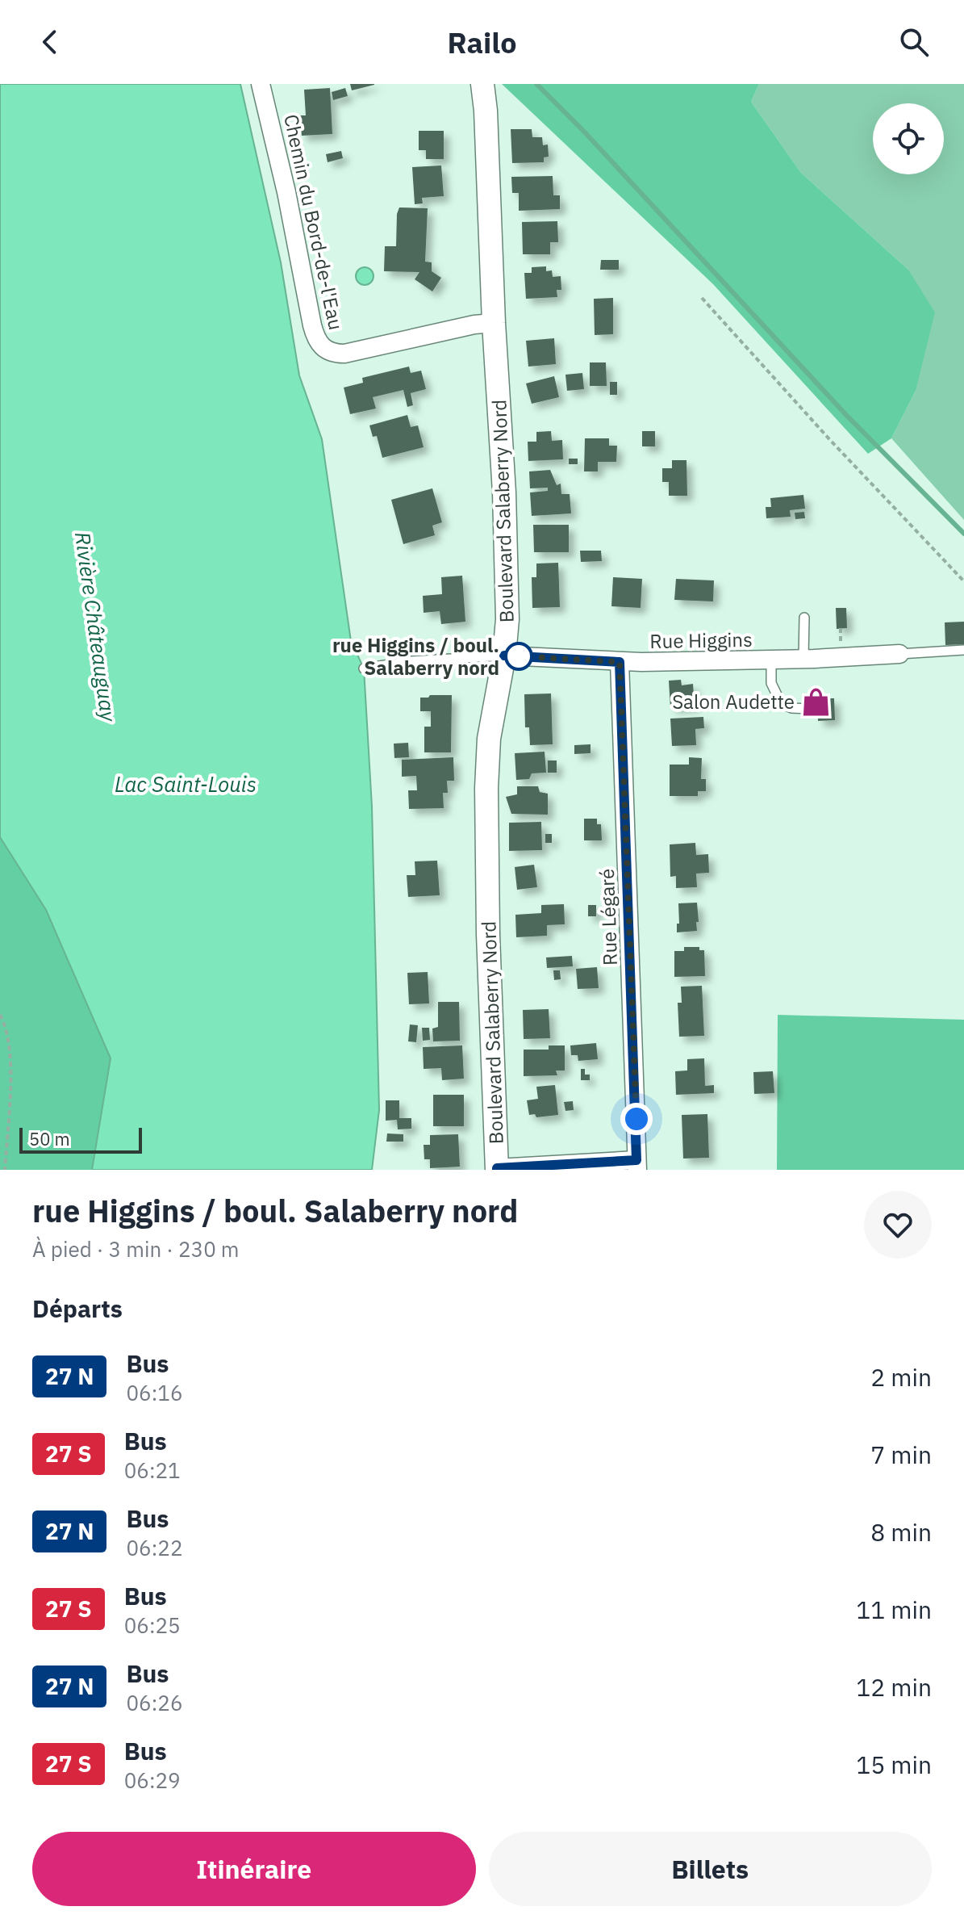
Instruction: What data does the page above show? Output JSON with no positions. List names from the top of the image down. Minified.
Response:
{"streets":{"street":["Chemin du Bord-de-l'Eau","Boulevard Salaberry Nord","Rue Higgins","Rue Légaré"]},"crossings":[["Chemin du Bord-de-l'Eau","Boulevard Salaberry Nord"],["Boulevard Salaberry Nord","Rue Higgins"],["Rue Higgins","Rue Légaré"]],"water":["Rivière Châteauguay","Lac Saint-Louis"],"places":{"other":["rue Higgins / boul. Salaberry nord"],"shop":["Salon Audette"]},"scale_bar":"50 m","page":{"header":"Railo","scale":"50 m","heading":[["rue Higgins / boul. Salaberry nord","À pied · 3 min · 230 m"],"Départs"],"list":[{"mark":"27 N","name":"Bus","note":"06:16","value":"2 min"},{"mark":"27 S","name":"Bus","note":"06:21","value":"7 min"},{"mark":"27 N","name":"Bus","note":"06:22","value":"8 min"},{"mark":"27 S","name":"Bus","note":"06:25","value":"11 min"},{"mark":"27 N","name":"Bus","note":"06:26","value":"12 min"},{"mark":"27 S","name":"Bus","note":"06:29","value":"15 min"}],"buttons":["Itinéraire","Billets"]}}
